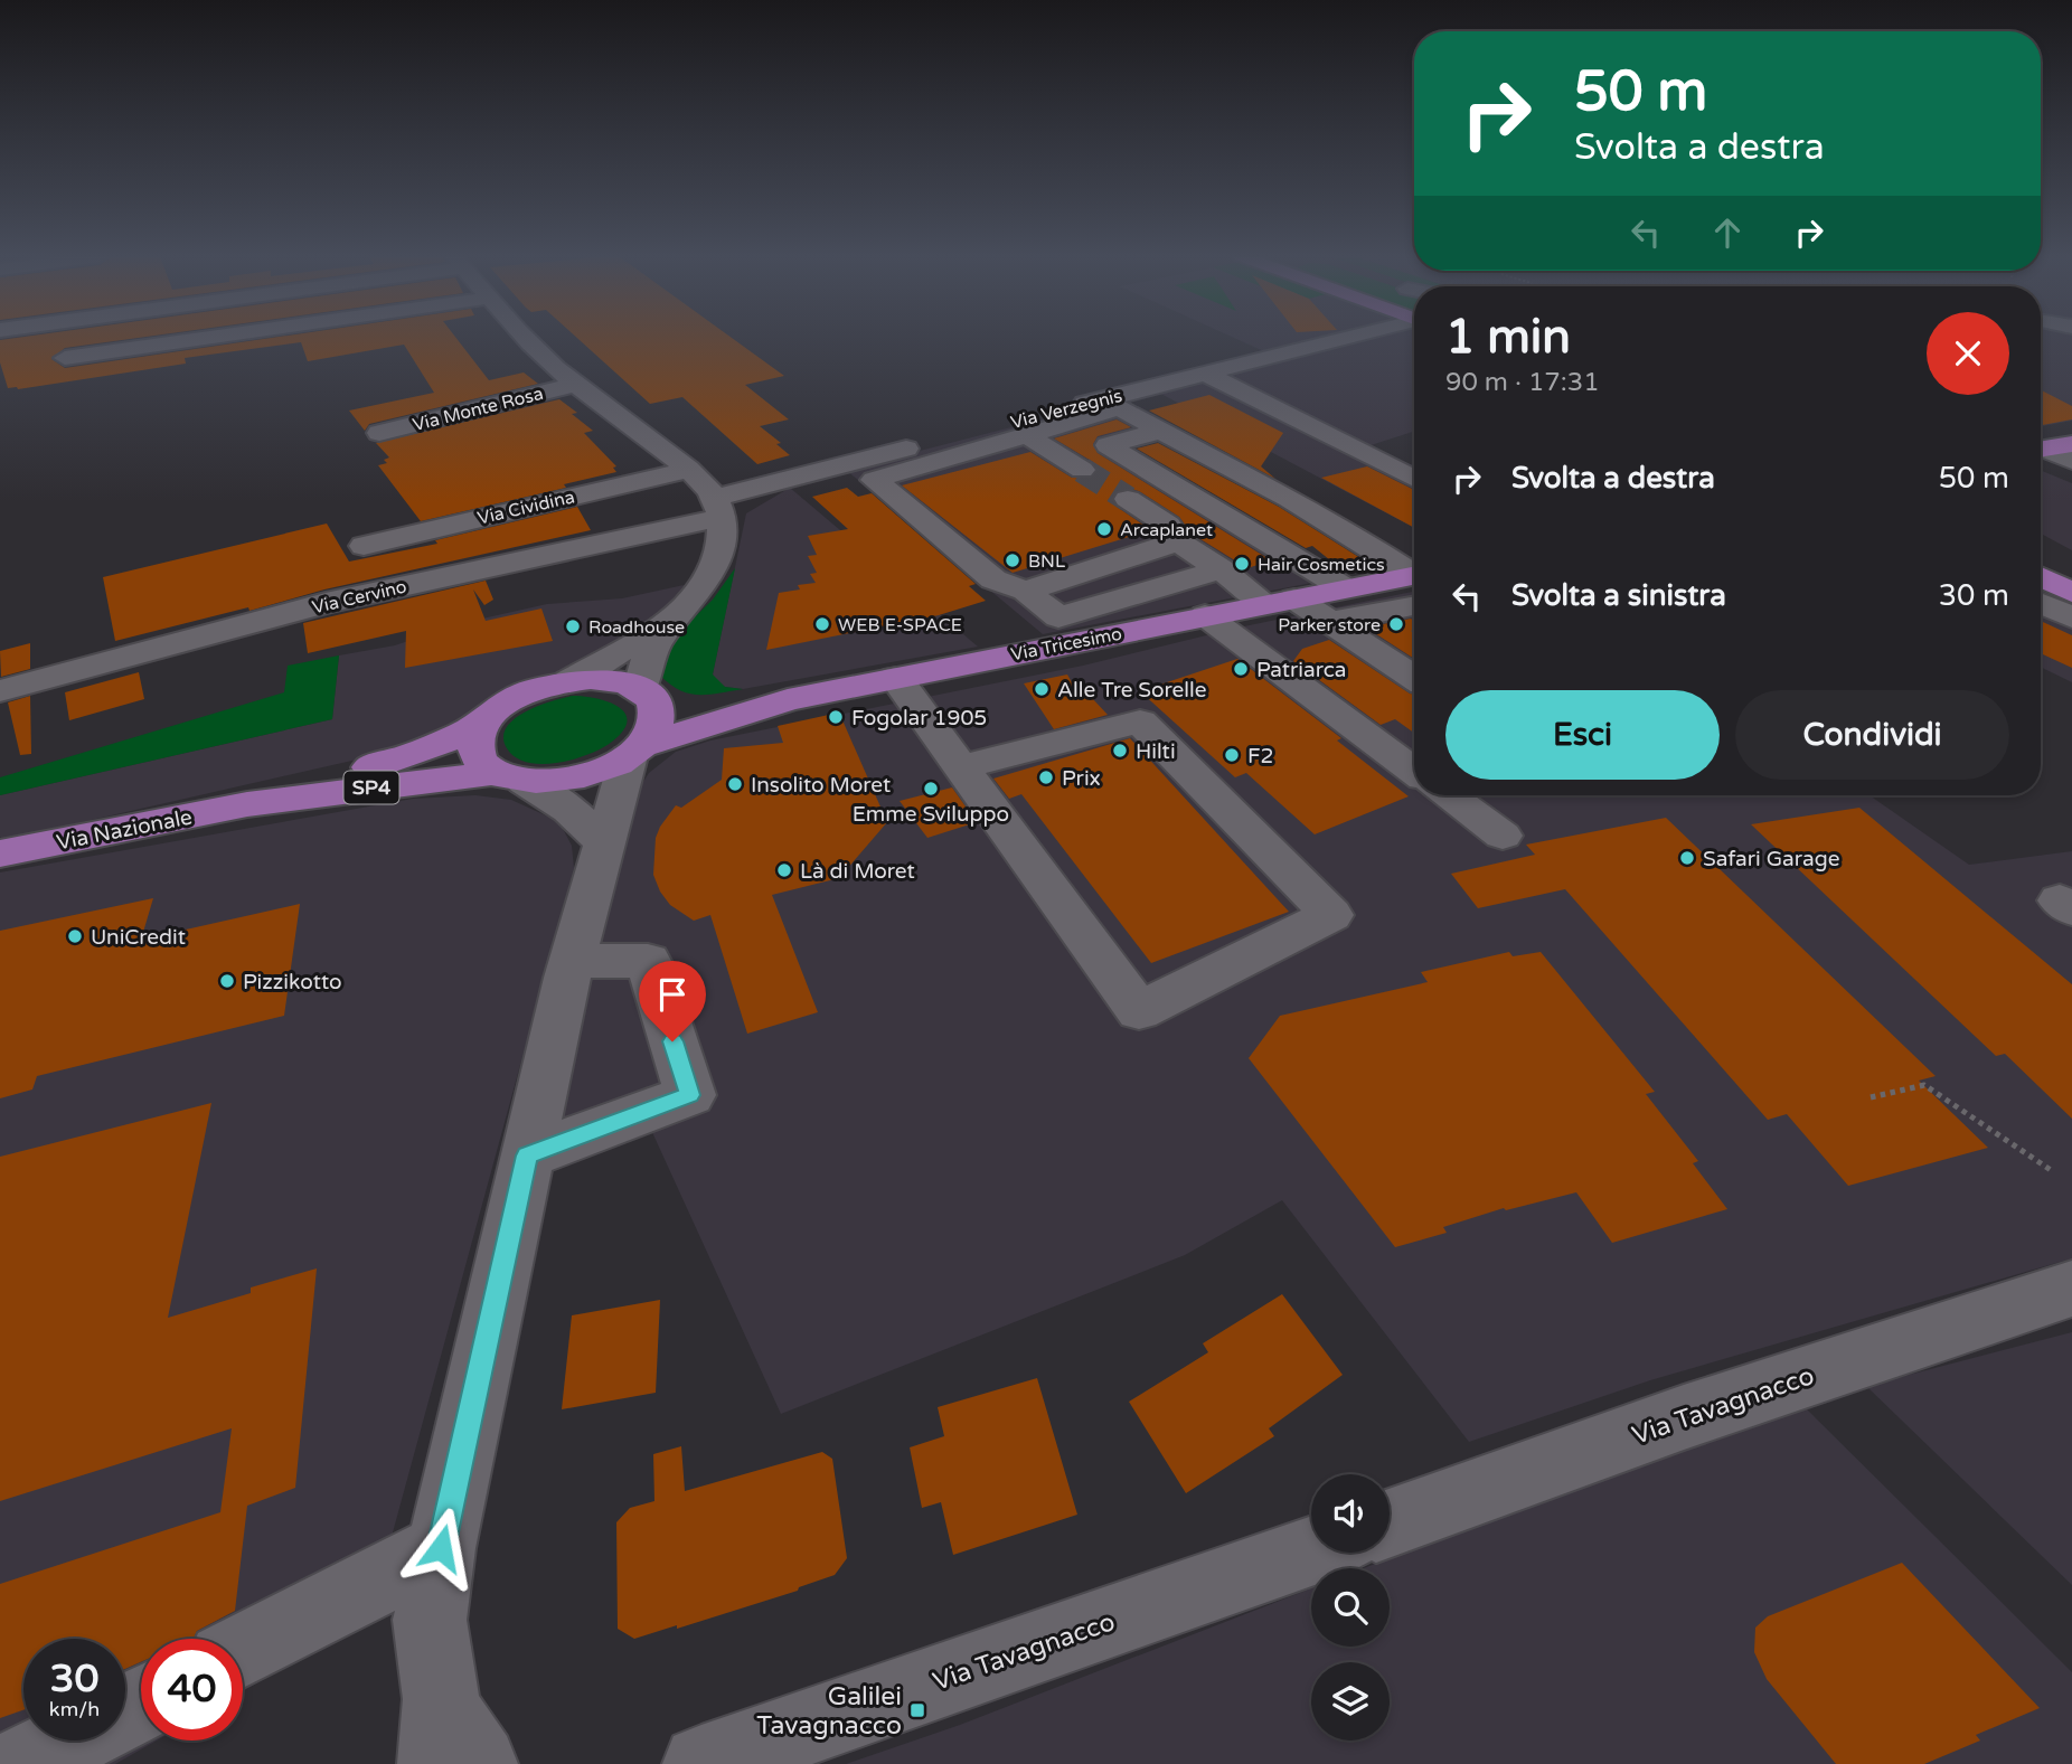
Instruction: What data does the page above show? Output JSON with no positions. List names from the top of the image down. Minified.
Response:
{"streets":{"main road":["Via Tricesimo","SP4","Via Nazionale"],"street":["Via Monte Rosa","Via Verzegnis","Via Cividina","Via Cervino","Via Tavagnacco"]},"crossings":[["Via Verzegnis","Via Cervino"],["Via Tricesimo","Via Nazionale"]],"places":{"other":["Arcaplanet","BNL","Hair Cosmetics","WEB E-SPACE","Parker store","Roadhouse","Patriarca","Alle Tre Sorelle","Fogolar 1905","Hilti","F2","Prix","Insolito Moret","Emme Sviluppo","Safari Garage","Là di Moret","UniCredit","Pizzikotto"],"transit":["Galilei Tavagnacco"]},"page":{"turn":["50 m","Svolta a destra"],"heading":["1 min","90 m · 17:31"],"list":[{"name":"Svolta a destra","value":"50 m"},{"name":"Svolta a sinistra","value":"30 m"}],"buttons":["Esci","Condividi"],"speed":"30 km/h","limit":"40"}}
